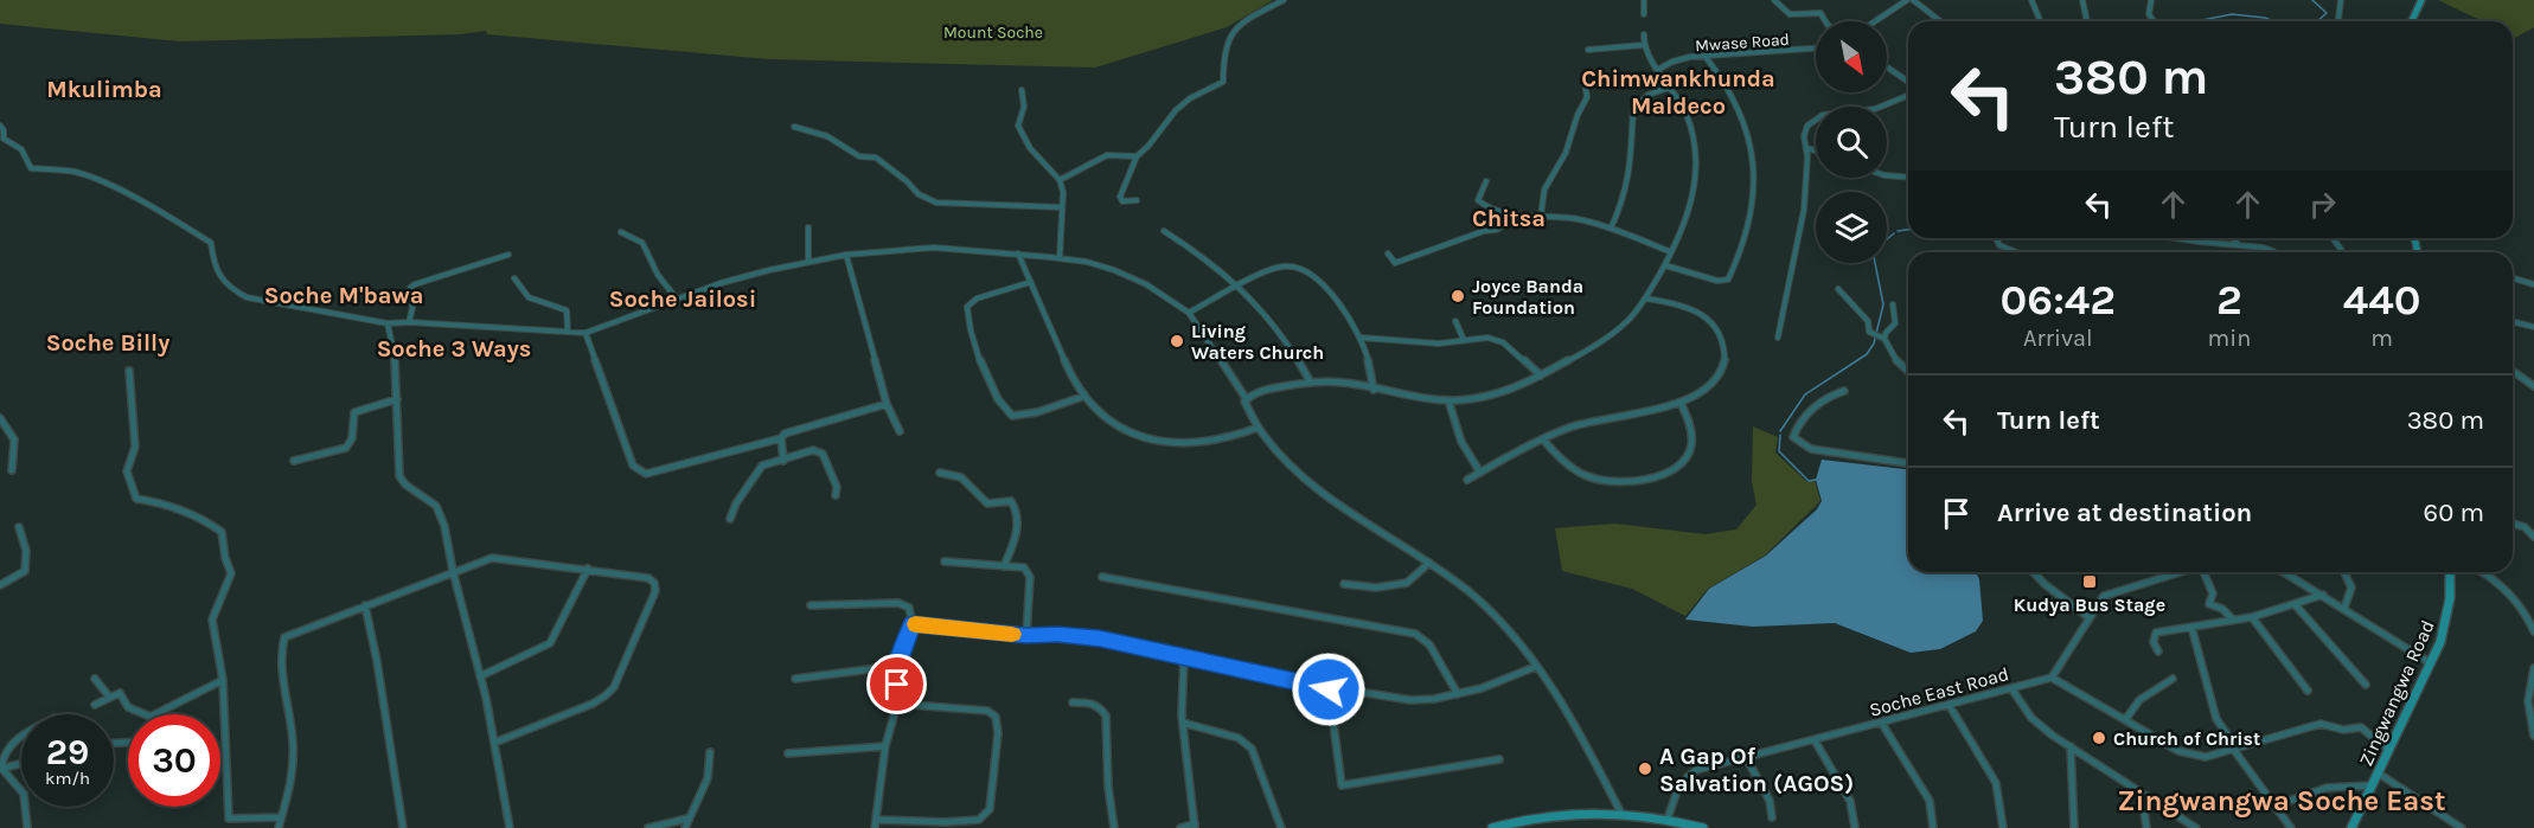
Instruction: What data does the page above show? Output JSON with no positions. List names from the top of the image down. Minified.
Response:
{"streets":{"street":["Mwase Road","Soche East Road","Zingwangwa Road"]},"districts":["Chimwankhunda Maldeco","Mkulimba","Chitsa","Soche M'bawa","Soche Jailosi","Soche Billy","Soche 3 Ways","Zingwangwa Soche East"],"parks":["Mount Soche"],"places":{"other":["Joyce Banda Foundation","Living Waters Church","Church of Christ","A Gap Of Salvation (AGOS)"],"transit":["Kudya Bus Stage"]},"north":"bottom right","page":{"turn":["380 m","Turn left"],"eta":["06:42","Arrival","2","min","440","m"],"list":[{"name":"Turn left","value":"380 m"},{"name":"Arrive at destination","value":"60 m"}],"speed":"29 km/h","limit":"30"}}
